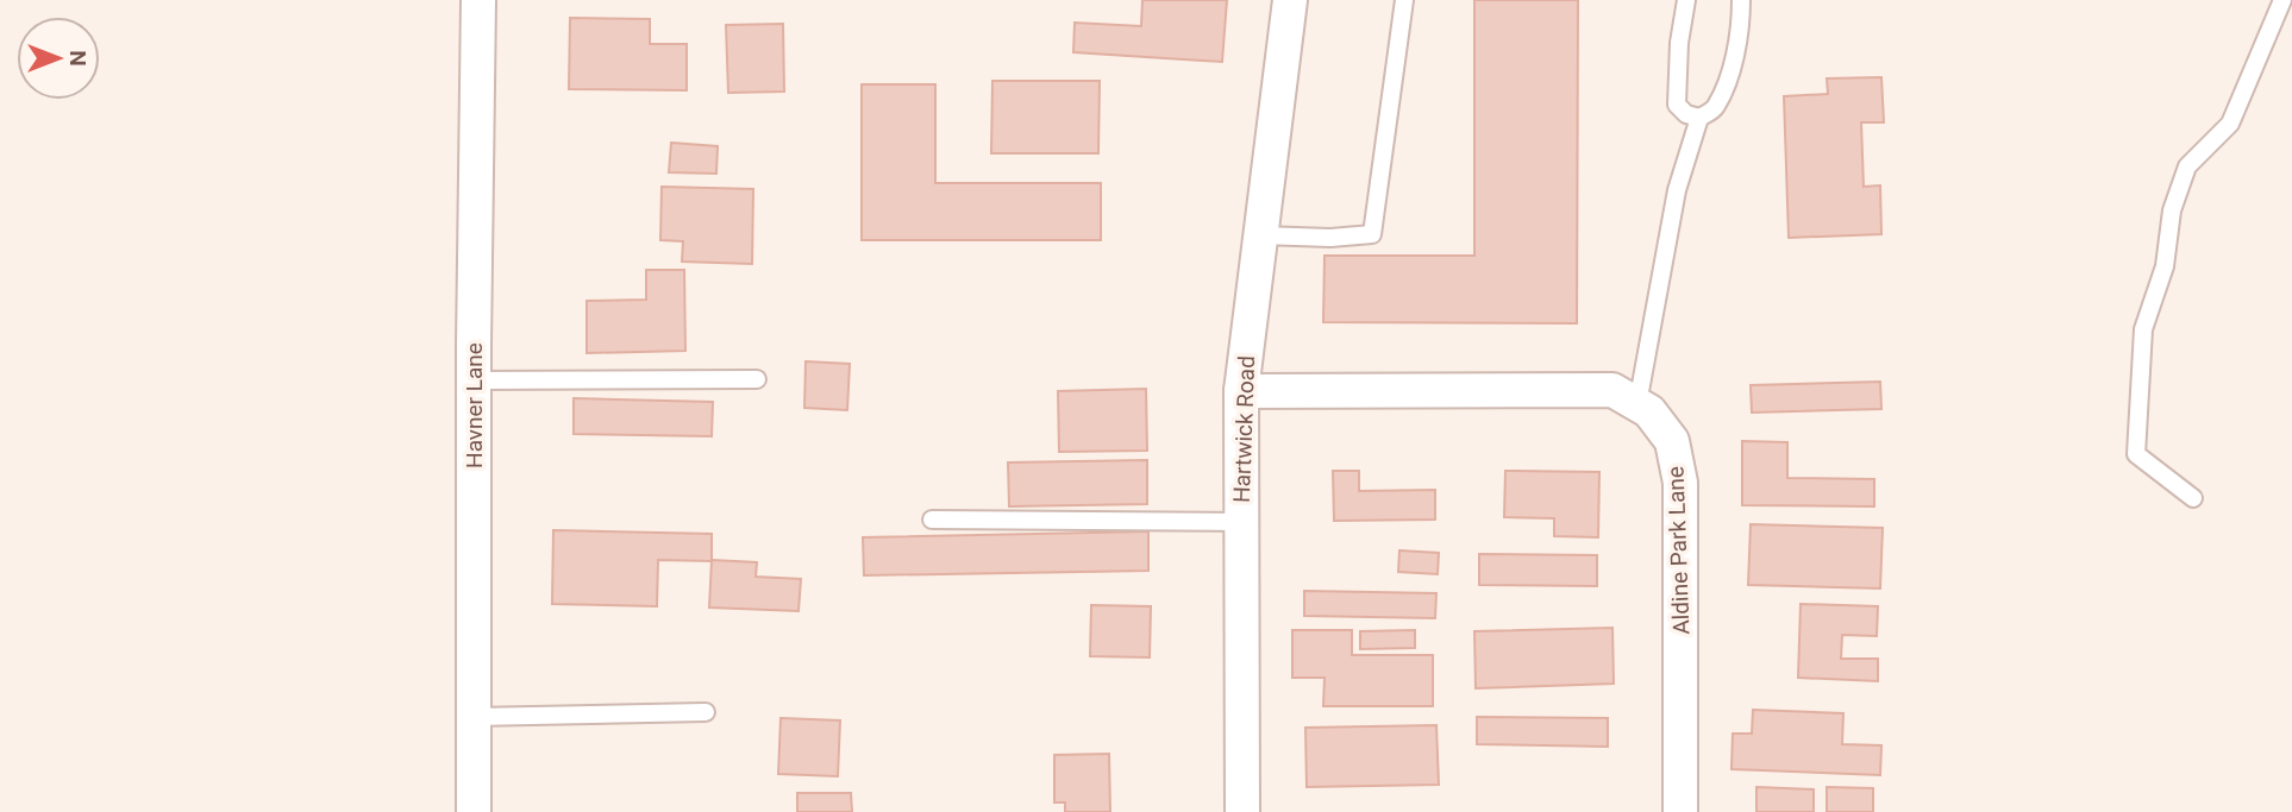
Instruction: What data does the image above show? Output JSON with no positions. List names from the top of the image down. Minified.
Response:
{"streets":{"street":["Havner Lane","Hartwick Road","Aldine Park Lane"]},"crossings":[["Hartwick Road","Aldine Park Lane"]],"north":"right"}
